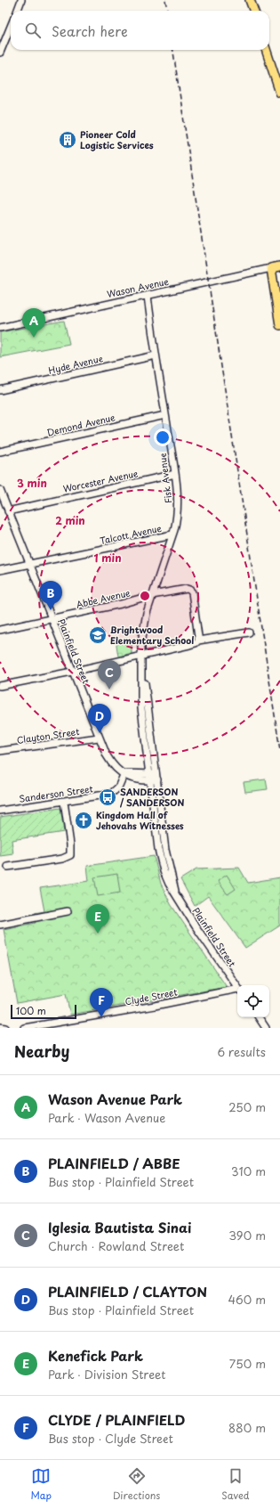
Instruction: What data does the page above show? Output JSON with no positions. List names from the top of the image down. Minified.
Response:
{"streets":{"main road":["Wason Avenue"],"street":["Hyde Avenue","Demond Avenue","Fisk Avenue","Worcester Avenue","Talcott Avenue","Abbe Avenue","Plainfield Street","Clayton Street","Sanderson Street","Clyde Street"]},"crossings":[["Wason Avenue","Fisk Avenue"],["Hyde Avenue","Fisk Avenue"],["Demond Avenue","Fisk Avenue"],["Fisk Avenue","Worcester Avenue"],["Fisk Avenue","Talcott Avenue"],["Fisk Avenue","Abbe Avenue"],["Fisk Avenue","Plainfield Street"],["Worcester Avenue","Plainfield Street"],["Talcott Avenue","Plainfield Street"],["Abbe Avenue","Plainfield Street"],["Plainfield Street","Clayton Street"],["Plainfield Street","Sanderson Street"]],"places":{"building":["Pioneer Cold Logistic Services"],"school or university":["Brightwood Elementary School"],"bus stop":["SANDERSON / SANDERSON"],"church":["Kingdom Hall of Jehovahs Witnesses"]},"scale_bar":"100 m","page":{"search":"Search here","pins":["A","B","C","D","E","F"],"scale":"100 m","heading":["Nearby","6 results"],"list":[{"mark":"A","name":"Wason Avenue Park","note":"Park · Wason Avenue","value":"250 m"},{"mark":"B","name":"PLAINFIELD / ABBE","note":"Bus stop · Plainfield Street","value":"310 m"},{"mark":"C","name":"Iglesia Bautista Sinai","note":"Church · Rowland Street","value":"390 m"},{"mark":"D","name":"PLAINFIELD / CLAYTON","note":"Bus stop · Plainfield Street","value":"460 m"},{"mark":"E","name":"Kenefick Park","note":"Park · Division Street","value":"750 m"},{"mark":"F","name":"CLYDE / PLAINFIELD","note":"Bus stop · Clyde Street","value":"880 m"}],"nav":["Map","Directions","Saved"]},"rings":["3 min","2 min","1 min"]}
